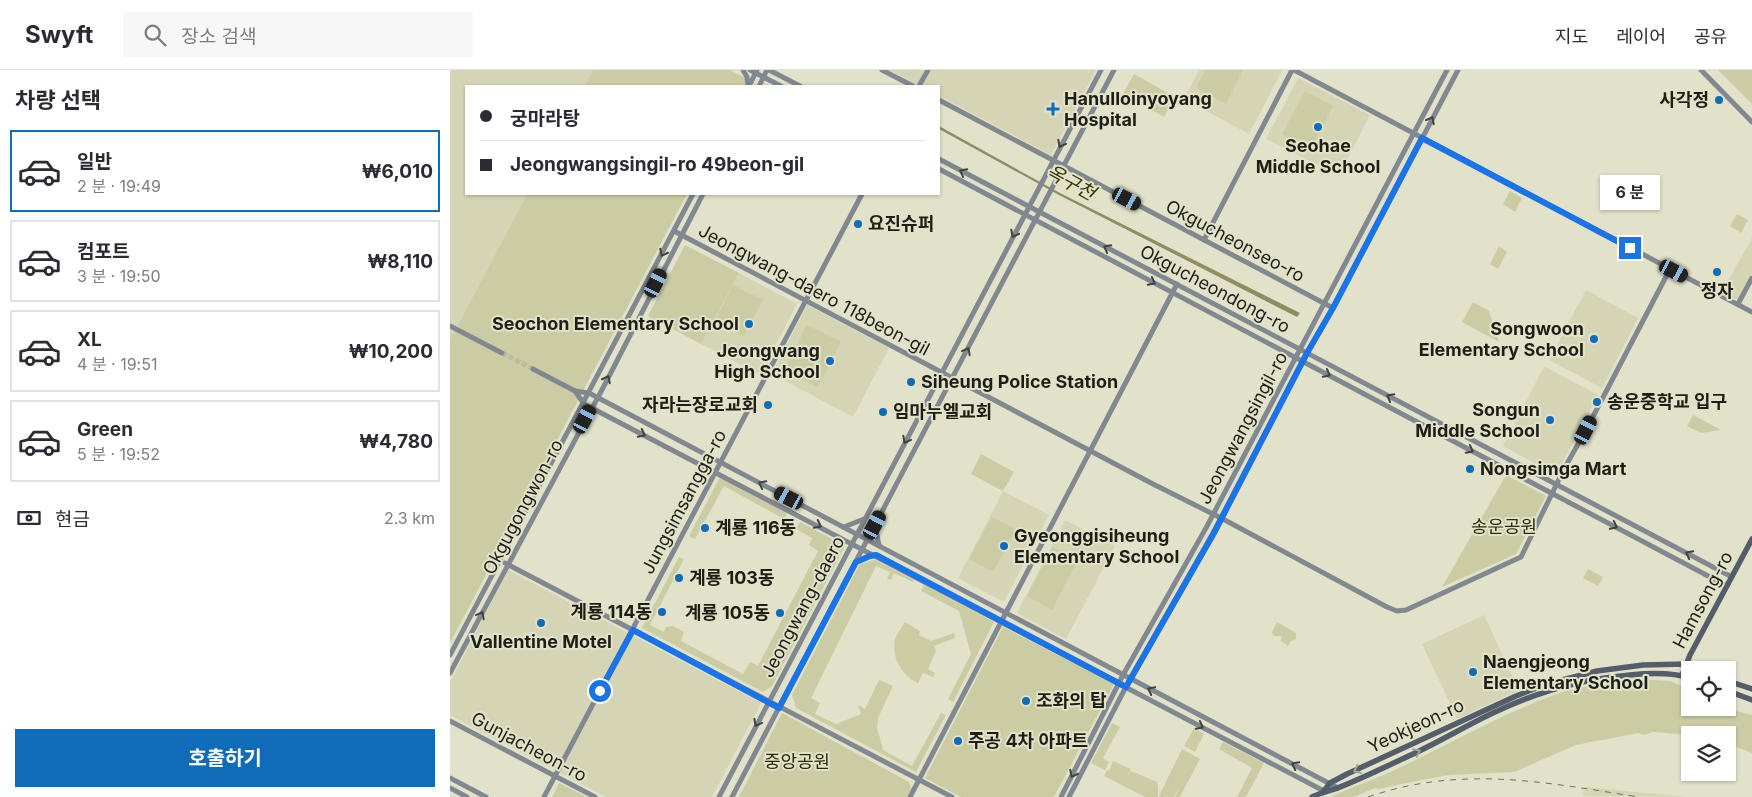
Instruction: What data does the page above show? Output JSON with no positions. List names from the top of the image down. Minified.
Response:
{"streets":{"main road":["Hamsong-ro","Yeokjeon-ro"],"street":["Okgucheonseo-ro","Okgucheondong-ro","Jeongwang-daero 118beon-gil","Jeongwangsingil-ro","Jungsimsangga-ro","Okgugongwon-ro","Jeongwang-daero","Gunjacheon-ro"]},"crossings":[["Okgucheonseo-ro","Jeongwangsingil-ro"],["Okgucheonseo-ro","Jeongwang-daero"],["Okgucheondong-ro","Jeongwang-daero 118beon-gil"],["Okgucheondong-ro","Jeongwangsingil-ro"],["Okgucheondong-ro","Hamsong-ro"],["Okgucheondong-ro","Jeongwang-daero"],["Jeongwang-daero 118beon-gil","Jeongwangsingil-ro"],["Jeongwang-daero 118beon-gil","Jungsimsangga-ro"],["Jeongwang-daero 118beon-gil","Okgugongwon-ro"],["Jeongwang-daero 118beon-gil","Jeongwang-daero"],["Jungsimsangga-ro","Gunjacheon-ro"]],"water":["옥구천"],"parks":["송운공원","중앙공원"],"places":{"other":["사각정","Seohae Middle School","요진슈퍼","정자","Seochon Elementary School","Songwoon Elementary School","Jeongwang High School","Siheung Police Station","송운중학교 입구","자라는장로교회","임마누엘교회","Songun Middle School","Nongsimga Mart","계룡 116동","Gyeonggisiheung Elementary School","계룡 103동","계룡 114동","계룡 105동","Vallentine Motel","Naengjeong Elementary School","조화의 탑","주공 4차 아파트"],"health":["Hanulloinyoyang Hospital"]},"page":{"header":"Swyft","search":"장소 검색","nav":["지도","레이어","공유"],"heading":"차량 선택","banner":["궁마라탕","Jeongwangsingil-ro 49beon-gil"],"list":[{"name":"일반","note":"2 분 · 19:49","value":"₩6,010"},{"name":"컴포트","note":"3 분 · 19:50","value":"₩8,110"},{"name":"XL","note":"4 분 · 19:51","value":"₩10,200"},{"name":"Green","note":"5 분 · 19:52","value":"₩4,780"}],"bubble":"6 분","pay":["현금","2.3 km"],"buttons":"호출하기"}}
